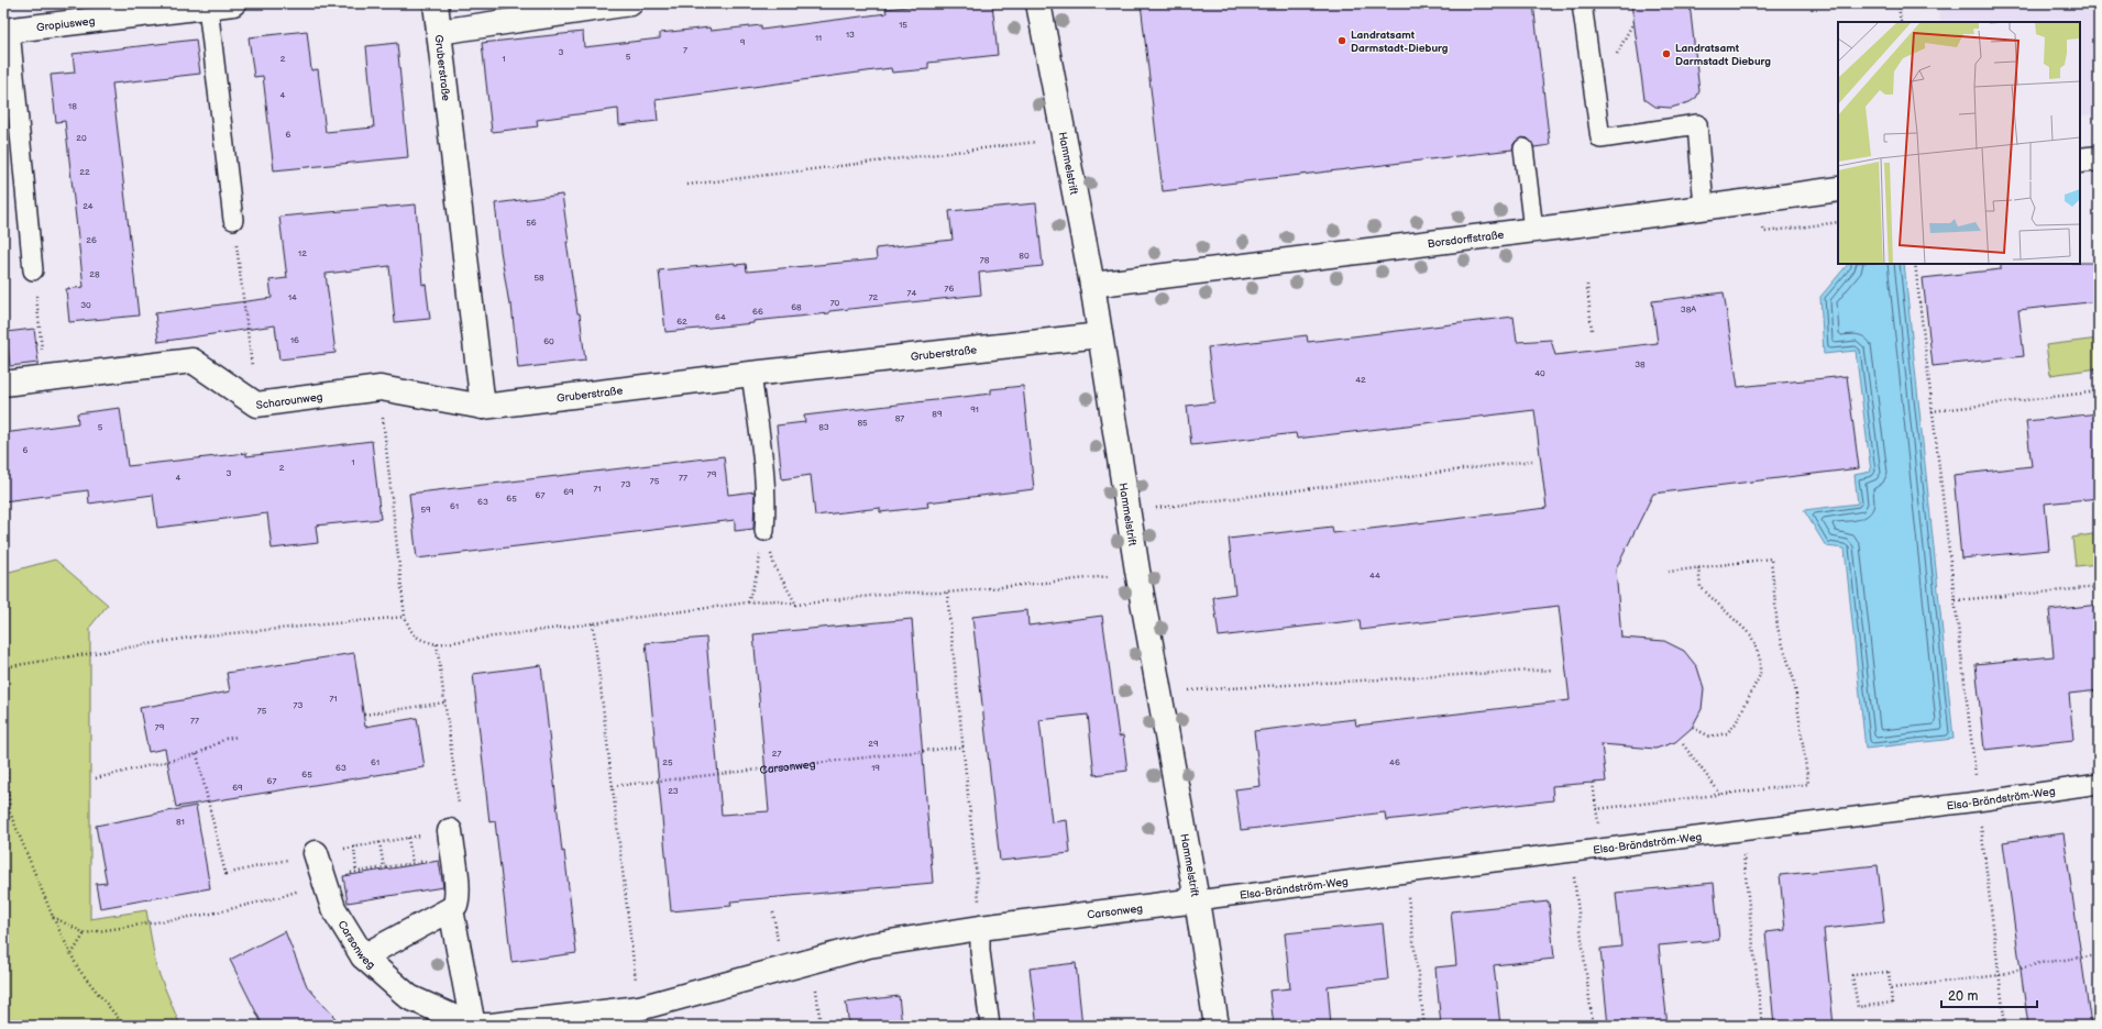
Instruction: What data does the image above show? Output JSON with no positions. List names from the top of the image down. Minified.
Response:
{"streets":{"street":["Gropiusweg","Gruberstraße","Hammelstrift","Borsdorffstraße","Scharounweg","Carsonweg"],"lane":["Elsa-Brändström-Weg"]},"crossings":[["Gruberstraße","Hammelstrift"],["Gruberstraße","Scharounweg"],["Hammelstrift","Borsdorffstraße"],["Hammelstrift","Carsonweg"],["Hammelstrift","Elsa-Brändström-Weg"],["Carsonweg","Elsa-Brändström-Weg"]],"places":["Landratsamt Darmstadt-Dieburg","Landratsamt Darmstadt Dieburg"],"house_numbers":["15","13","11","9","7","3","5","2","1","4","18","6","20","22","24","56","26","12","80","78","28","58","76","74","14","72","70","30","68","38A","66","64","62","16","60","38","40","42","91","89","87","85","5","83","6","1","2","3","79","4","77","75","73","71","69","67","65","63","61","59","44","71","73","75","77","79","29","27","61","25","46","63","19","65","67","69","23","81"],"scale_bar":"20 m"}
